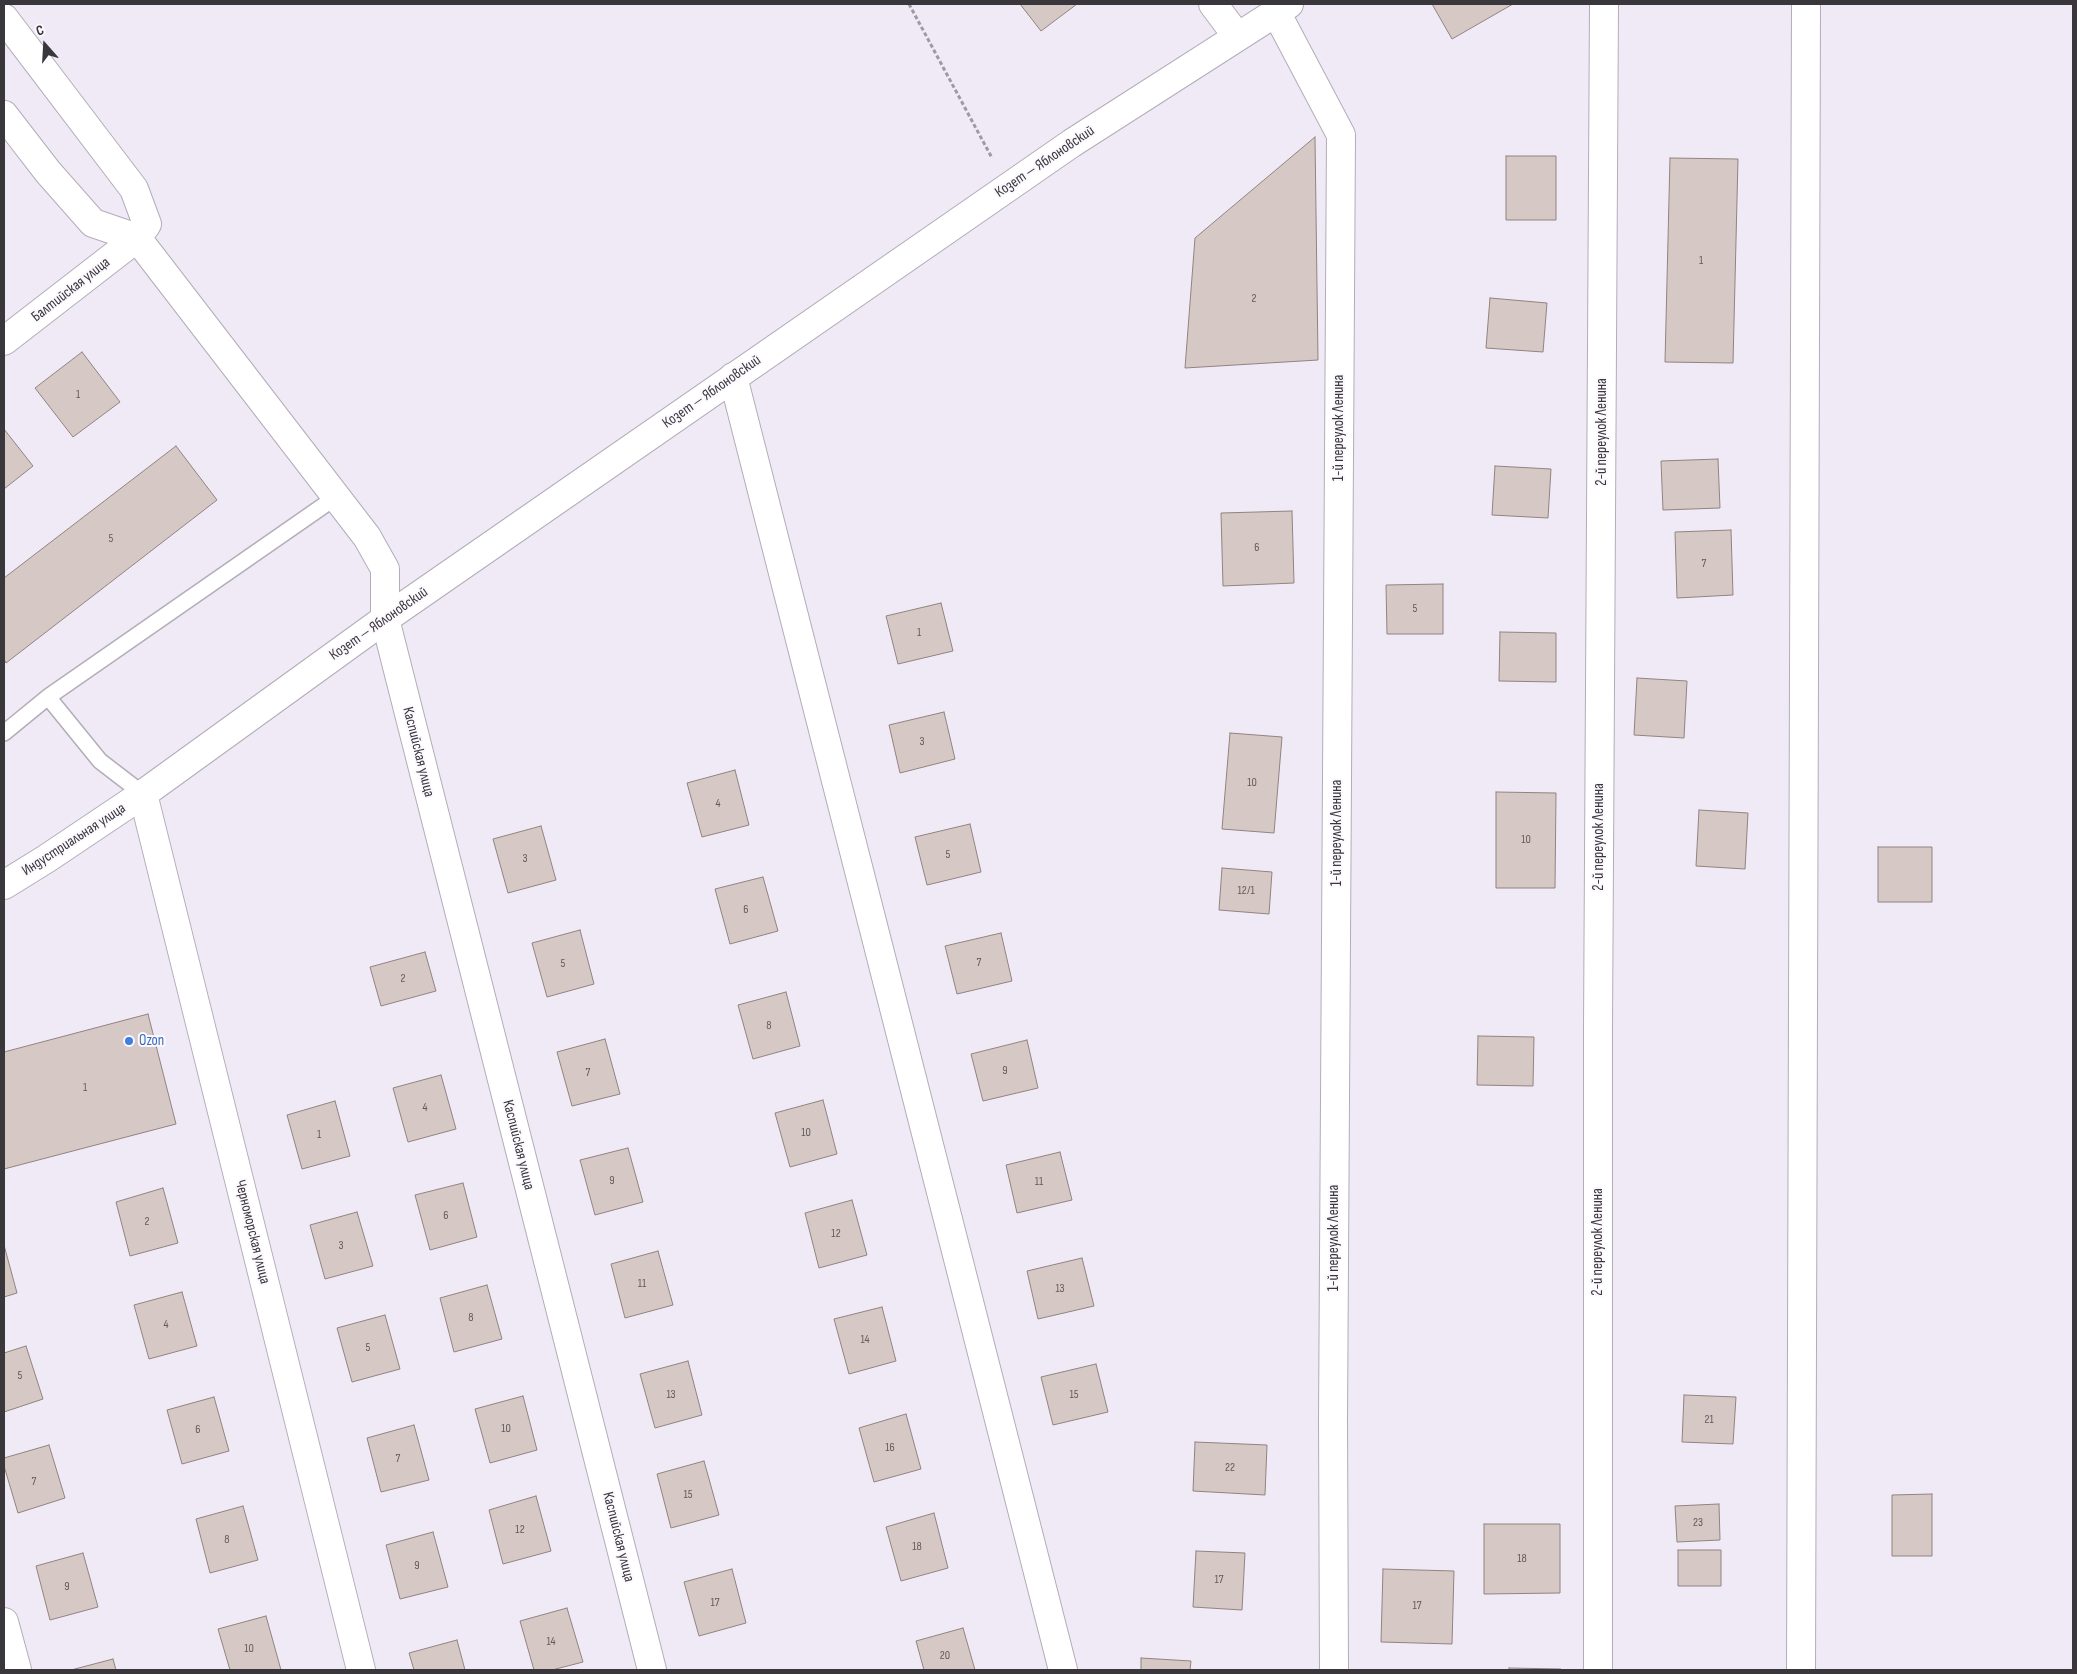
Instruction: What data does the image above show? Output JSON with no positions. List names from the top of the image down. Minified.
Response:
{"streets":{"street":["Козет — Яблоновский","Балтийская улица","1-й переулок Ленина","2-й переулок Ленина","Каспийская улица","Индустриальная улица","Черноморская улица"]},"crossings":[["Козет — Яблоновский","1-й переулок Ленина"],["Козет — Яблоновский","Каспийская улица"],["Козет — Яблоновский","Индустриальная улица"],["Козет — Яблоновский","Черноморская улица"],["Балтийская улица","Каспийская улица"],["Индустриальная улица","Черноморская улица"]],"places":["Ozon"],"house_numbers":["1","2","1","5","6","7","5","1","3","10","4","10","5","3","12/1","6","7","5","2","8","9","7","1","4","10","1","9","11","6","2","12","3","11","13","8","4","14","5","5","13","15","21","10","6","16","7","22","7","15","23","12","8","18","18","9","17","9","17","17","14","10","20"],"north":"top"}
